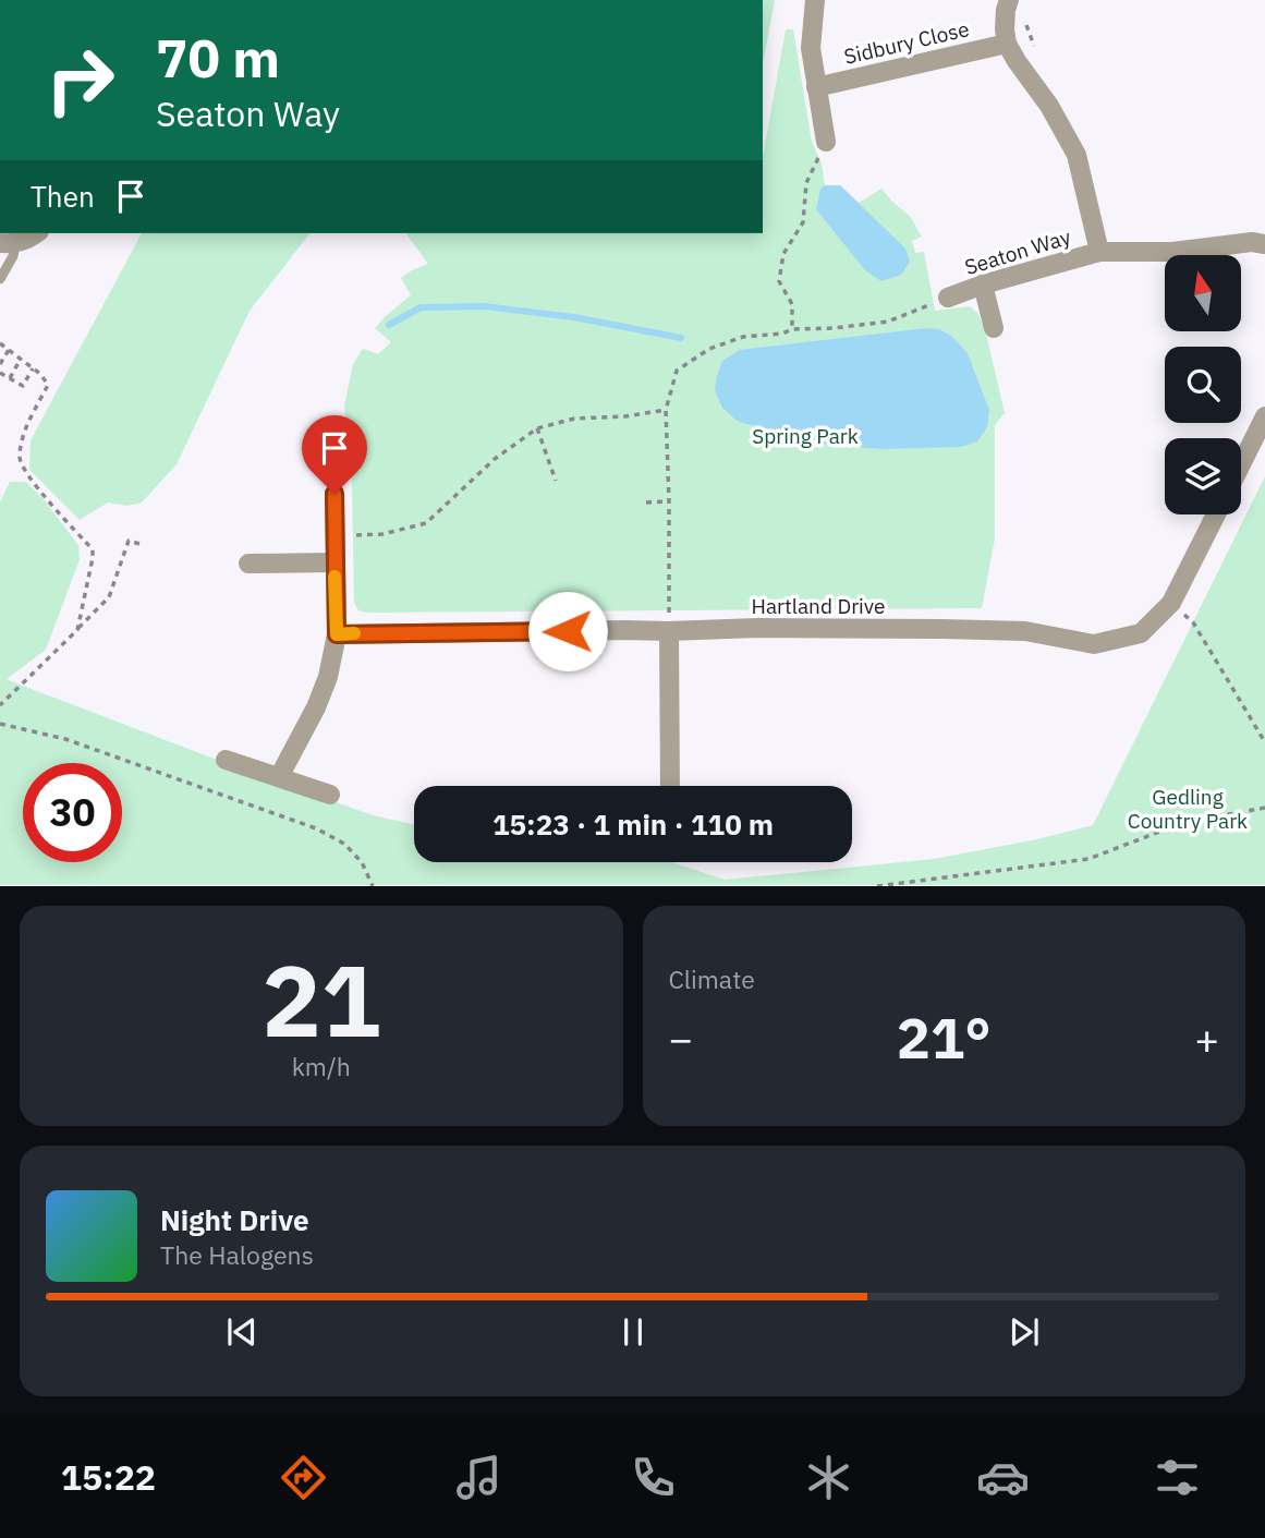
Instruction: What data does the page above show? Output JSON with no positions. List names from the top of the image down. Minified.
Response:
{"streets":{"street":["Sidbury Close","Seaton Way","Hartland Drive"]},"parks":["Spring Park","Gedling Country Park"],"north":"top","page":{"turn":["70 m","Seaton Way"],"then":"Then","limit":"30","trip":"15:23 · 1 min · 110 m","tile":[["21","km/h"],"Climate"],"heat":["−","21°","+"],"song":["Night Drive","The Halogens"],"tabs":"15:22"}}
